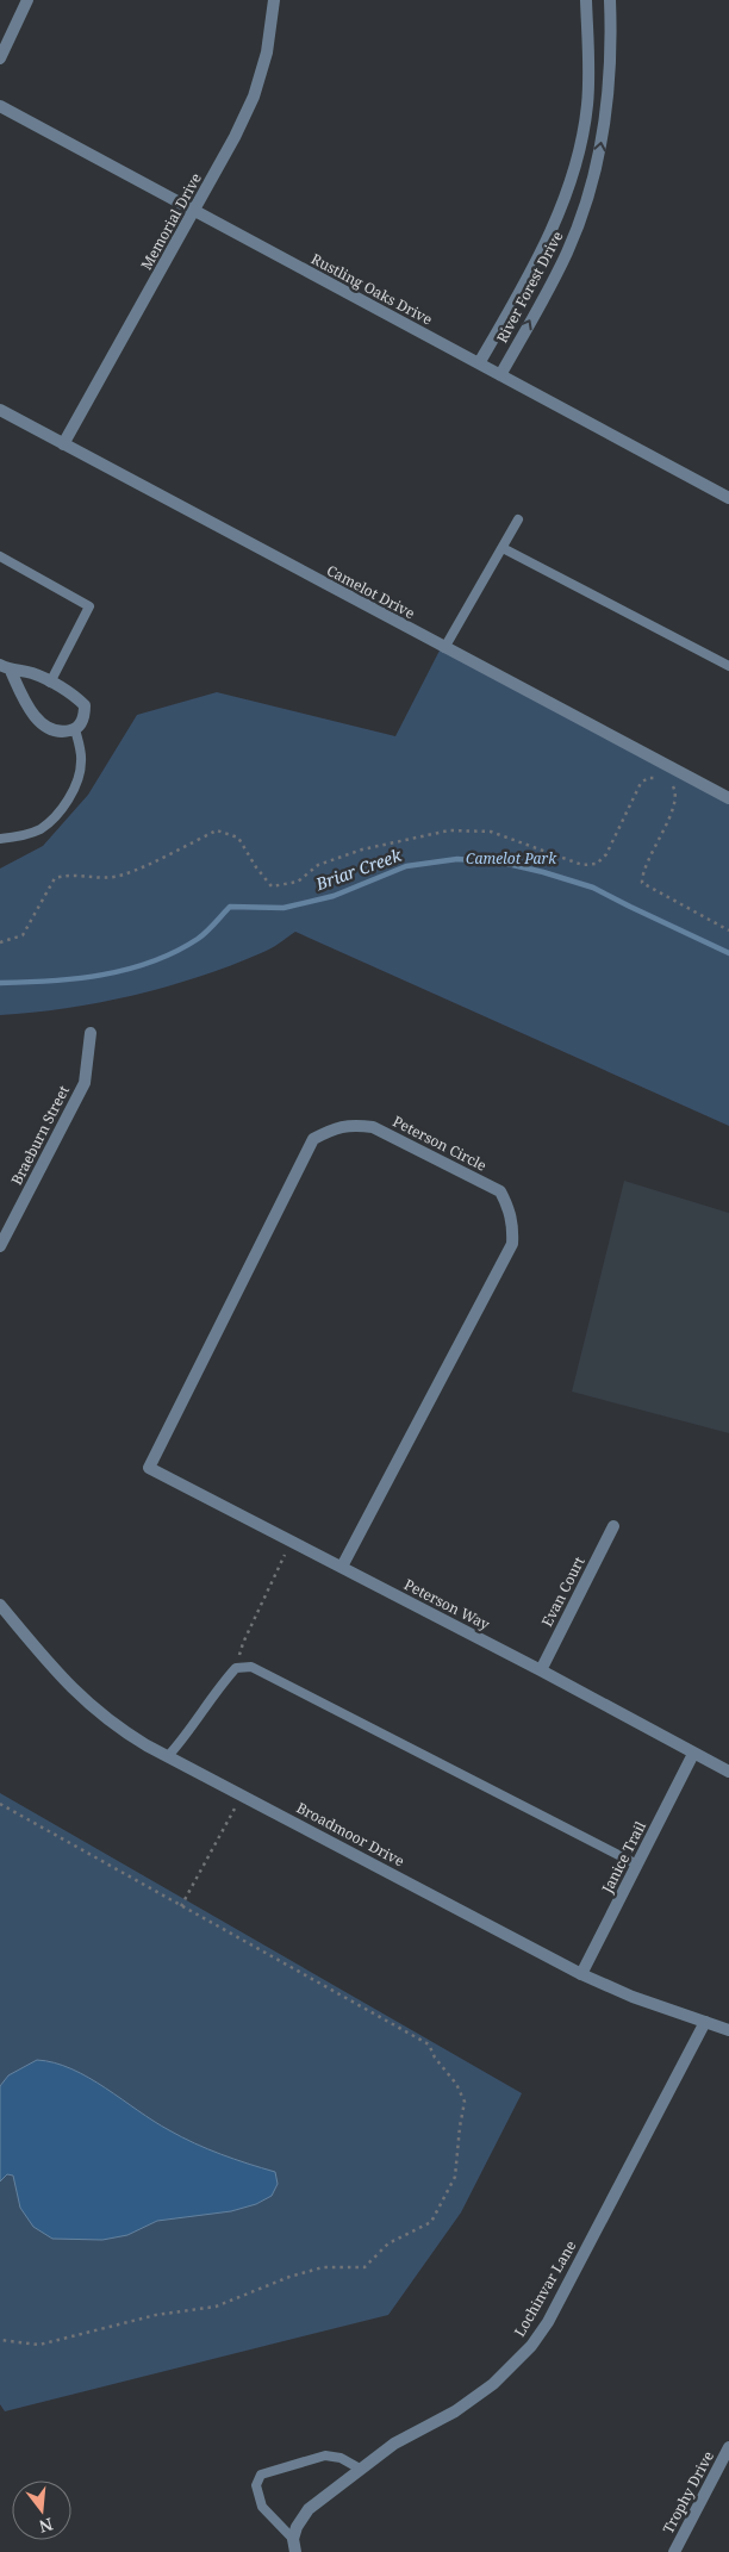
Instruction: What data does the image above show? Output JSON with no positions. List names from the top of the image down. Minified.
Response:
{"streets":{"street":["Memorial Drive","River Forest Drive","Rustling Oaks Drive","Camelot Drive","Braeburn Street","Peterson Circle","Evan Court","Peterson Way","Broadmoor Drive","Janice Trail","Lochinvar Lane","Trophy Drive"]},"crossings":[["Memorial Drive","Rustling Oaks Drive"],["Memorial Drive","Camelot Drive"],["River Forest Drive","Rustling Oaks Drive"],["Peterson Circle","Peterson Way"],["Evan Court","Peterson Way"],["Peterson Way","Janice Trail"],["Broadmoor Drive","Janice Trail"],["Broadmoor Drive","Lochinvar Lane"]],"water":["Briar Creek"],"parks":["Camelot Park"],"north":"bottom"}
